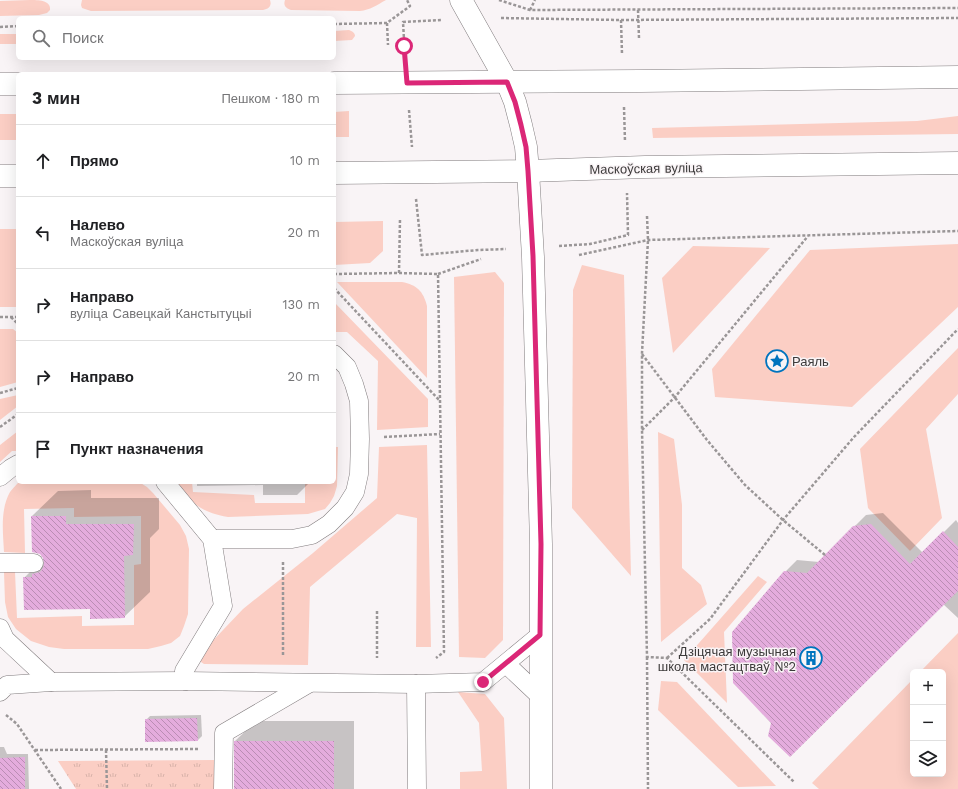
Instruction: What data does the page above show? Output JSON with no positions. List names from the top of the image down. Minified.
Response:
{"streets":{"main road":["Маскоўская вуліца"]},"places":{"place":["Раяль"],"building":["Дзіцячая музычная школа мастацтваў №2"]},"page":{"search":"Поиск","heading":["3 мин","Пешком · 180 m"],"list":[["Прямо","10 m"],["Налево","Маскоўская вуліца","20 m"],["Направо","вуліца Савецкай Канстытуцыі","130 m"],["Направо","20 m"],"Пункт назначения"],"map_buttons":["+","−"]}}
